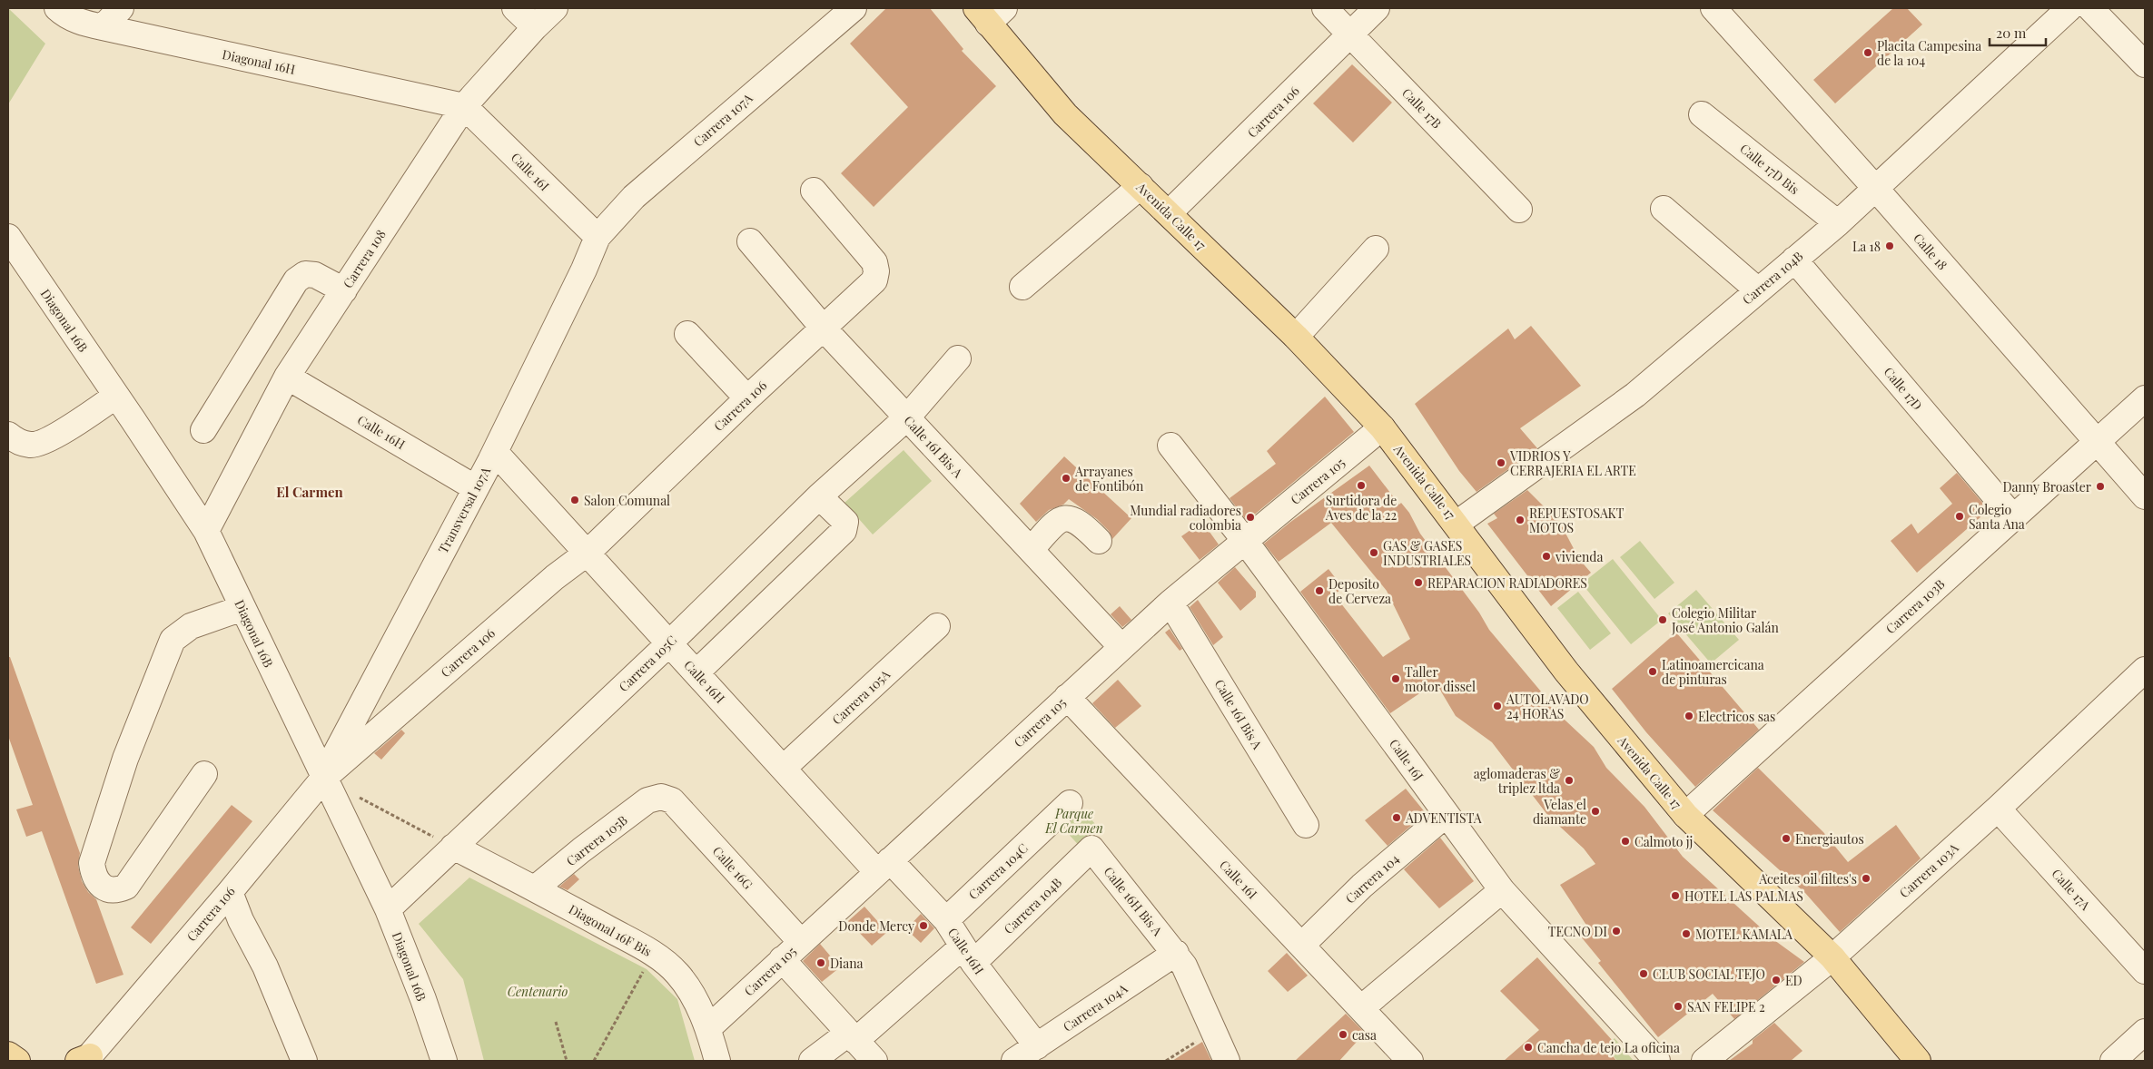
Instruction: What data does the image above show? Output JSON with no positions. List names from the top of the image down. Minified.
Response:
{"streets":{"main road":["Avenida Calle 17"],"street":["Diagonal 16H","Calle 17B","Carrera 106","Carrera 107A","Calle 17D Bis","Calle 16I","Calle 18","Carrera 108","Carrera 104B","Diagonal 16B","Calle 17D","Calle 16H","Calle 16I Bis A","Carrera 105","Transversal 107A","Carrera 103B","Carrera 105C","Carrera 105A","Calle 16J","Carrera 105B","Calle 16G","Carrera 103A","Carrera 104C","Carrera 104","Calle 17A","Calle 16H Bis A","Diagonal 16F Bis","Carrera 104A"]},"crossings":[["Diagonal 16H","Calle 16I"],["Diagonal 16H","Carrera 108"],["Calle 17B","Carrera 106"],["Carrera 106","Avenida Calle 17"],["Carrera 106","Diagonal 16B"],["Carrera 106","Calle 16H"],["Carrera 106","Calle 16I Bis A"],["Carrera 106","Transversal 107A"],["Carrera 107A","Calle 16I"],["Carrera 107A","Transversal 107A"],["Calle 17D Bis","Carrera 104B"],["Calle 16I","Carrera 108"],["Calle 16I","Carrera 105"],["Calle 16I","Transversal 107A"],["Calle 16I","Carrera 104"],["Avenida Calle 17","Carrera 104B"],["Avenida Calle 17","Carrera 105"],["Avenida Calle 17","Carrera 103B"],["Avenida Calle 17","Carrera 103A"],["Calle 18","Carrera 104B"],["Calle 18","Carrera 103B"],["Carrera 108","Diagonal 16B"],["Carrera 108","Calle 16H"],["Carrera 104B","Calle 17D"],["Carrera 104B","Calle 16H"],["Carrera 104B","Calle 16H Bis A"],["Diagonal 16B","Transversal 107A"],["Diagonal 16B","Carrera 105C"],["Calle 17D","Carrera 103B"],["Calle 16H","Carrera 105"],["Calle 16H","Transversal 107A"],["Calle 16H","Carrera 105C"],["Calle 16H","Carrera 105A"],["Calle 16H","Carrera 104C"],["Calle 16H","Carrera 104A"],["Calle 16I Bis A","Carrera 105"],["Calle 16I Bis A","Carrera 105C"],["Carrera 105","Calle 16J"],["Carrera 105","Calle 16G"],["Carrera 105","Diagonal 16F Bis"],["Carrera 105C","Diagonal 16F Bis"],["Calle 16J","Carrera 104"],["Carrera 105B","Calle 16G"],["Carrera 105B","Diagonal 16F Bis"],["Carrera 103A","Calle 17A"],["Calle 16H Bis A","Carrera 104A"]],"districts":["El Carmen"],"parks":["Parque El Carmen","Centenario"],"places":["Placita Campesina de la 104","La 18","VIDRIOS Y CERRAJERIA EL ARTE","Arrayanes de Fontibón","Surtidora de Aves de la 22","Danny Broaster","Salon Comunal","Colegio Santa Ana","Mundial radiadores colombia","REPUESTOSAKT MOTOS","GAS & GASES INDUSTRIALES","vivienda","REPARACION RADIADORES","Deposito de Cerveza","Colegio Militar José Antonio Galán","Latinoamercicana de pinturas","Taller motor dissel","AUTOLAVADO 24 HORAS","Electricos sas","aglomaderas & triplez ltda","Velas el diamante","ADVENTISTA","Energiautos","Calmoto jj","Aceites oil filtes's","HOTEL LAS PALMAS","Donde Mercy","TECNO DI","MOTEL KAMALA","Diana","CLUB SOCIAL TEJO","ED","SAN FELIPE 2","casa","Cancha de tejo La oficina"],"scale_bar":"20 m"}
